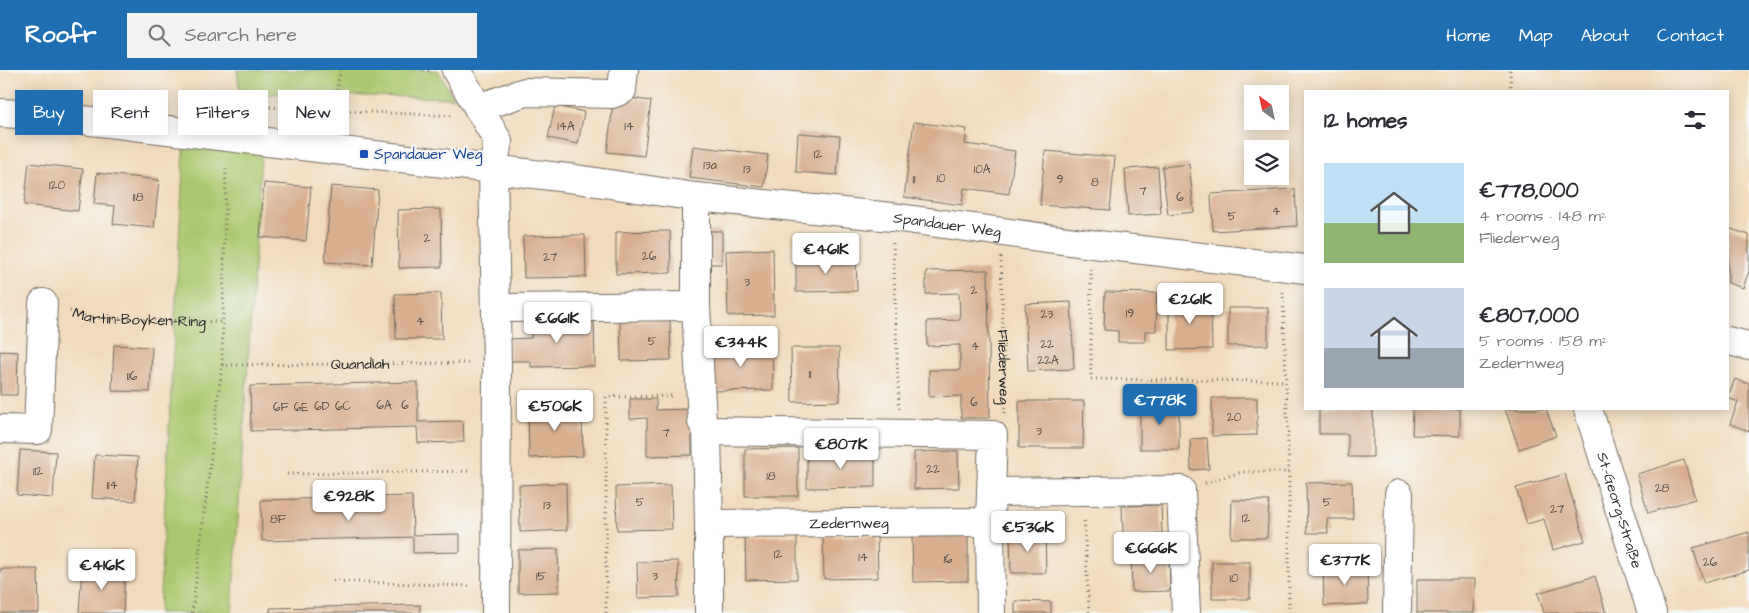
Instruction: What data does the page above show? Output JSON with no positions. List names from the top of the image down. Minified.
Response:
{"streets":{"street":["Spandauer Weg","St.-Georg-Straße","Zedernweg"],"path":["Martin-Boyken-Ring","Quandlah","Fliederweg"]},"crossings":[["Spandauer Weg","Fliederweg"]],"places":{"transit":["Spandauer Weg"]},"house_numbers":["14A","14","12","13a","13","10A","10","11","9","8","120","7","118","6","4","5","2","26","27","3","2","19","23","4","5","22","4","22A","11","116","6","6A","6","6D","6C","6F","6E","20","3","7","22","112","18","114","28","5","5","13","27","12","8F","12","14","16","26","15","3","10"],"north":"top left","page":{"header":"Roofr","search":"Search here","nav":["Home","Map","About","Contact"],"chip":["Buy","Rent","Filters","New"],"heading":"12 homes","list":[{"name":"€778,000","note":"4 rooms · 148 m² · Fliederweg"},{"name":"€807,000","note":"5 rooms · 158 m² · Zedernweg"}],"price":["€461K","€261K","€661K","€344K","€778K","€506K","€807K","€928K","€536K","€666K","€377K","€416K"]}}
